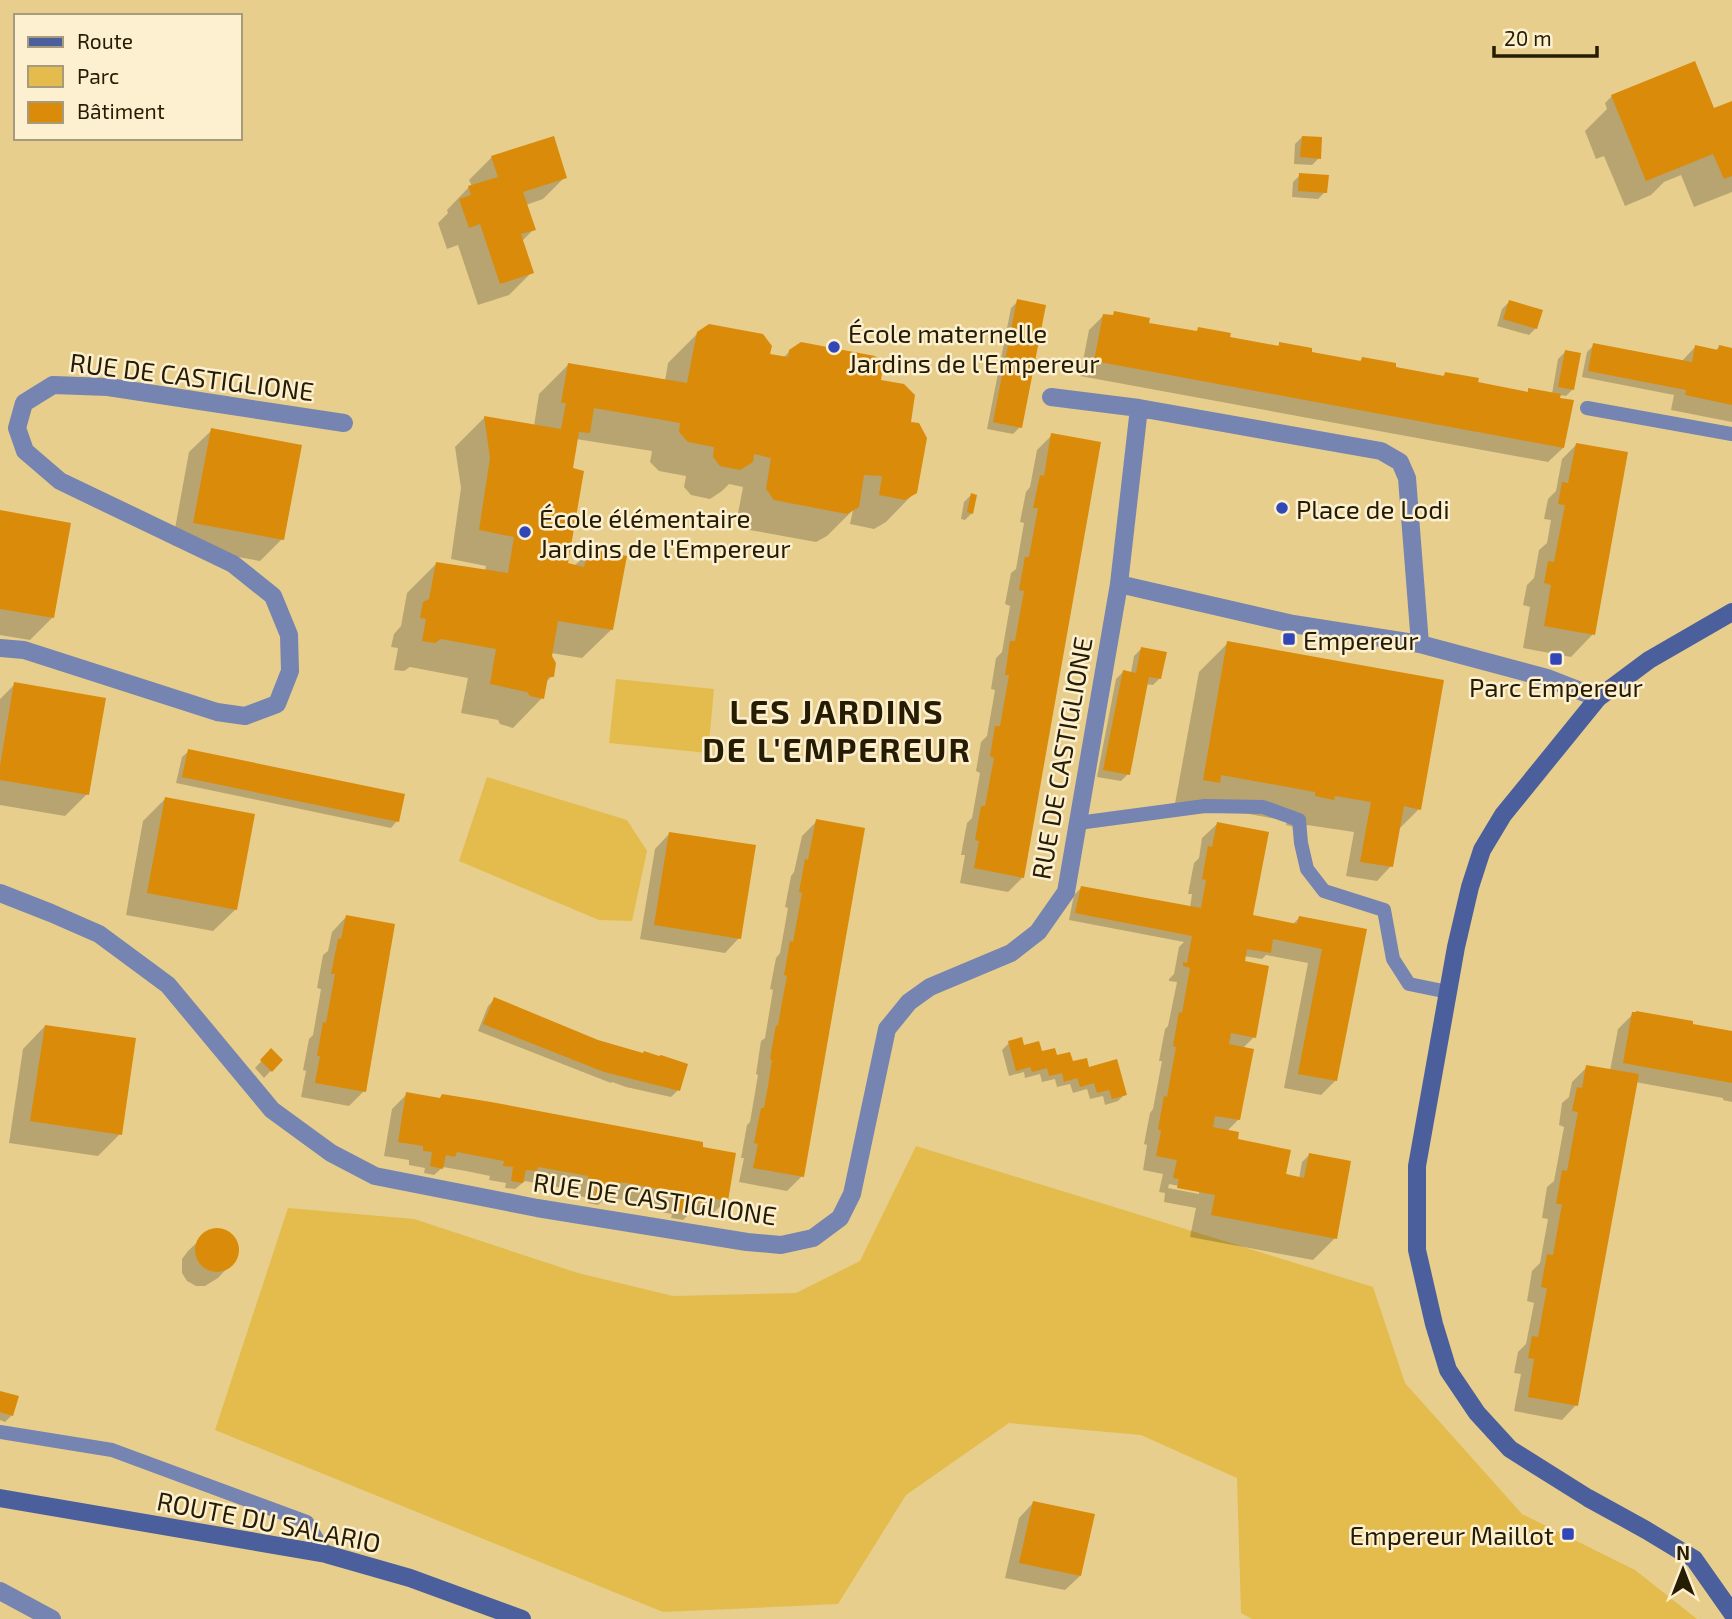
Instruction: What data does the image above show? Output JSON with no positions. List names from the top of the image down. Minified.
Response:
{"streets":{"main road":["ROUTE DU SALARIO"],"street":["RUE DE CASTIGLIONE"]},"districts":["LES JARDINS DE L'EMPEREUR"],"places":{"other":["École maternelle Jardins de l'Empereur","Place de Lodi","École élémentaire Jardins de l'Empereur"],"transit":["Empereur","Parc Empereur","Empereur Maillot"]},"legend":["Route","Parc","Bâtiment"],"scale_bar":"20 m","north":"top"}
